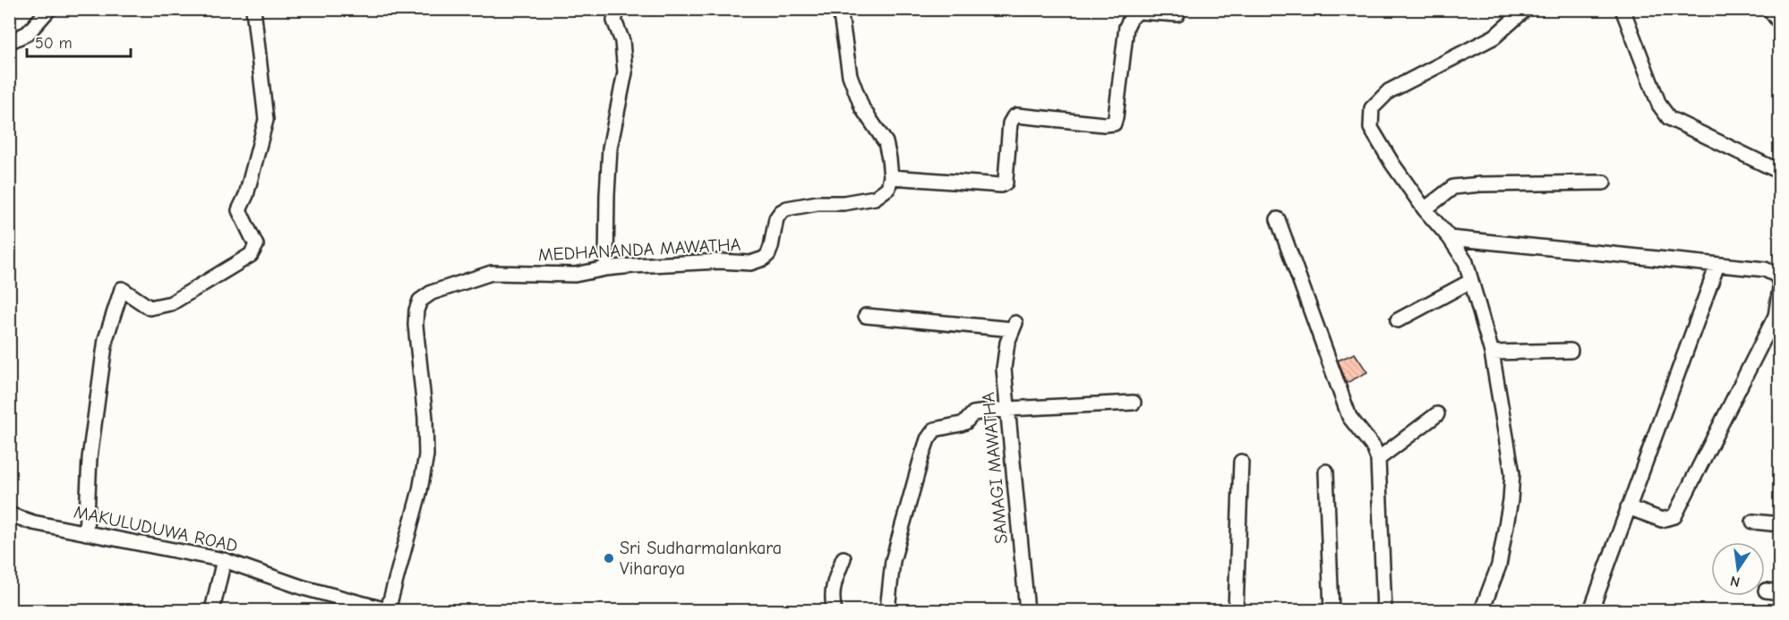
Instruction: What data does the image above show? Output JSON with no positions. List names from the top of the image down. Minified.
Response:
{"streets":{"street":["MEDHANANDA MAWATHA","SAMAGI MAWATHA","MAKULUDUWA ROAD"]},"crossings":[["MEDHANANDA MAWATHA","MAKULUDUWA ROAD"]],"places":["Sri Sudharmalankara Viharaya"],"scale_bar":"50 m","north":"bottom"}
